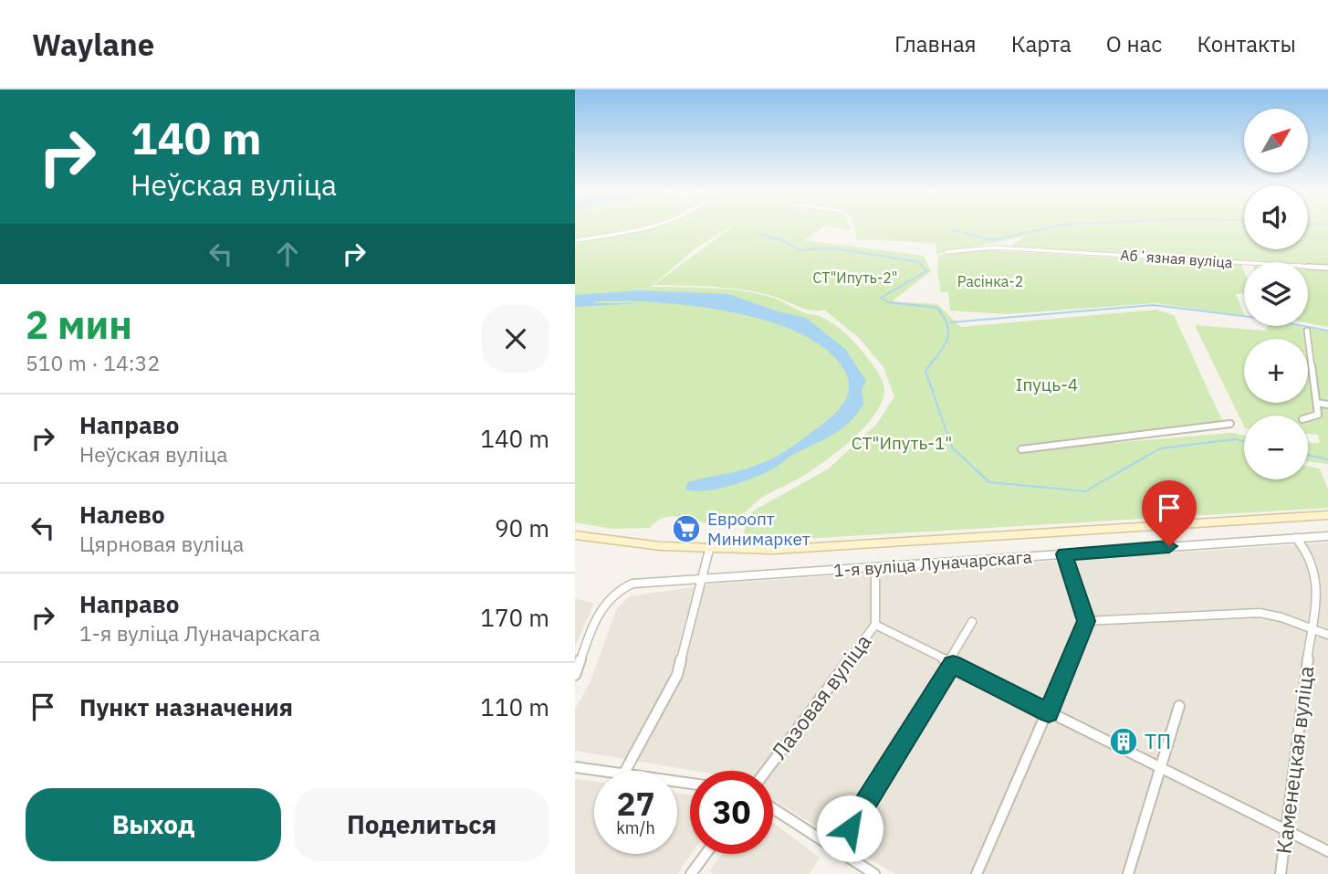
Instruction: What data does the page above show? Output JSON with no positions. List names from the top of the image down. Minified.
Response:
{"streets":{"street":["Абʼязная вуліца","1-я вуліца Луначарскага","Лазовая вуліца","Каменецкая вуліца"]},"crossings":[["1-я вуліца Луначарскага","Лазовая вуліца"],["1-я вуліца Луначарскага","Каменецкая вуліца"]],"parks":["СТ\"Ипуть-2\"","Расінка-2","Іпуць-4","СТ\"Ипуть-1\""],"places":{"supermarket":["Евроопт Минимаркет"],"building":["ТП"]},"north":"top right","page":{"header":"Waylane","nav":["Главная","Карта","О нас","Контакты"],"turn":["140 m","Неўская вуліца"],"map_buttons":["+","−"],"heading":["2 мин","510 m · 14:32"],"list":[{"name":"Направо","note":"Неўская вуліца","value":"140 m"},{"name":"Налево","note":"Цярновая вуліца","value":"90 m"},{"name":"Направо","note":"1-я вуліца Луначарскага","value":"170 m"},{"name":"Пункт назначения","value":"110 m"}],"speed":"27 km/h","limit":"30","buttons":["Выход","Поделиться"]}}
